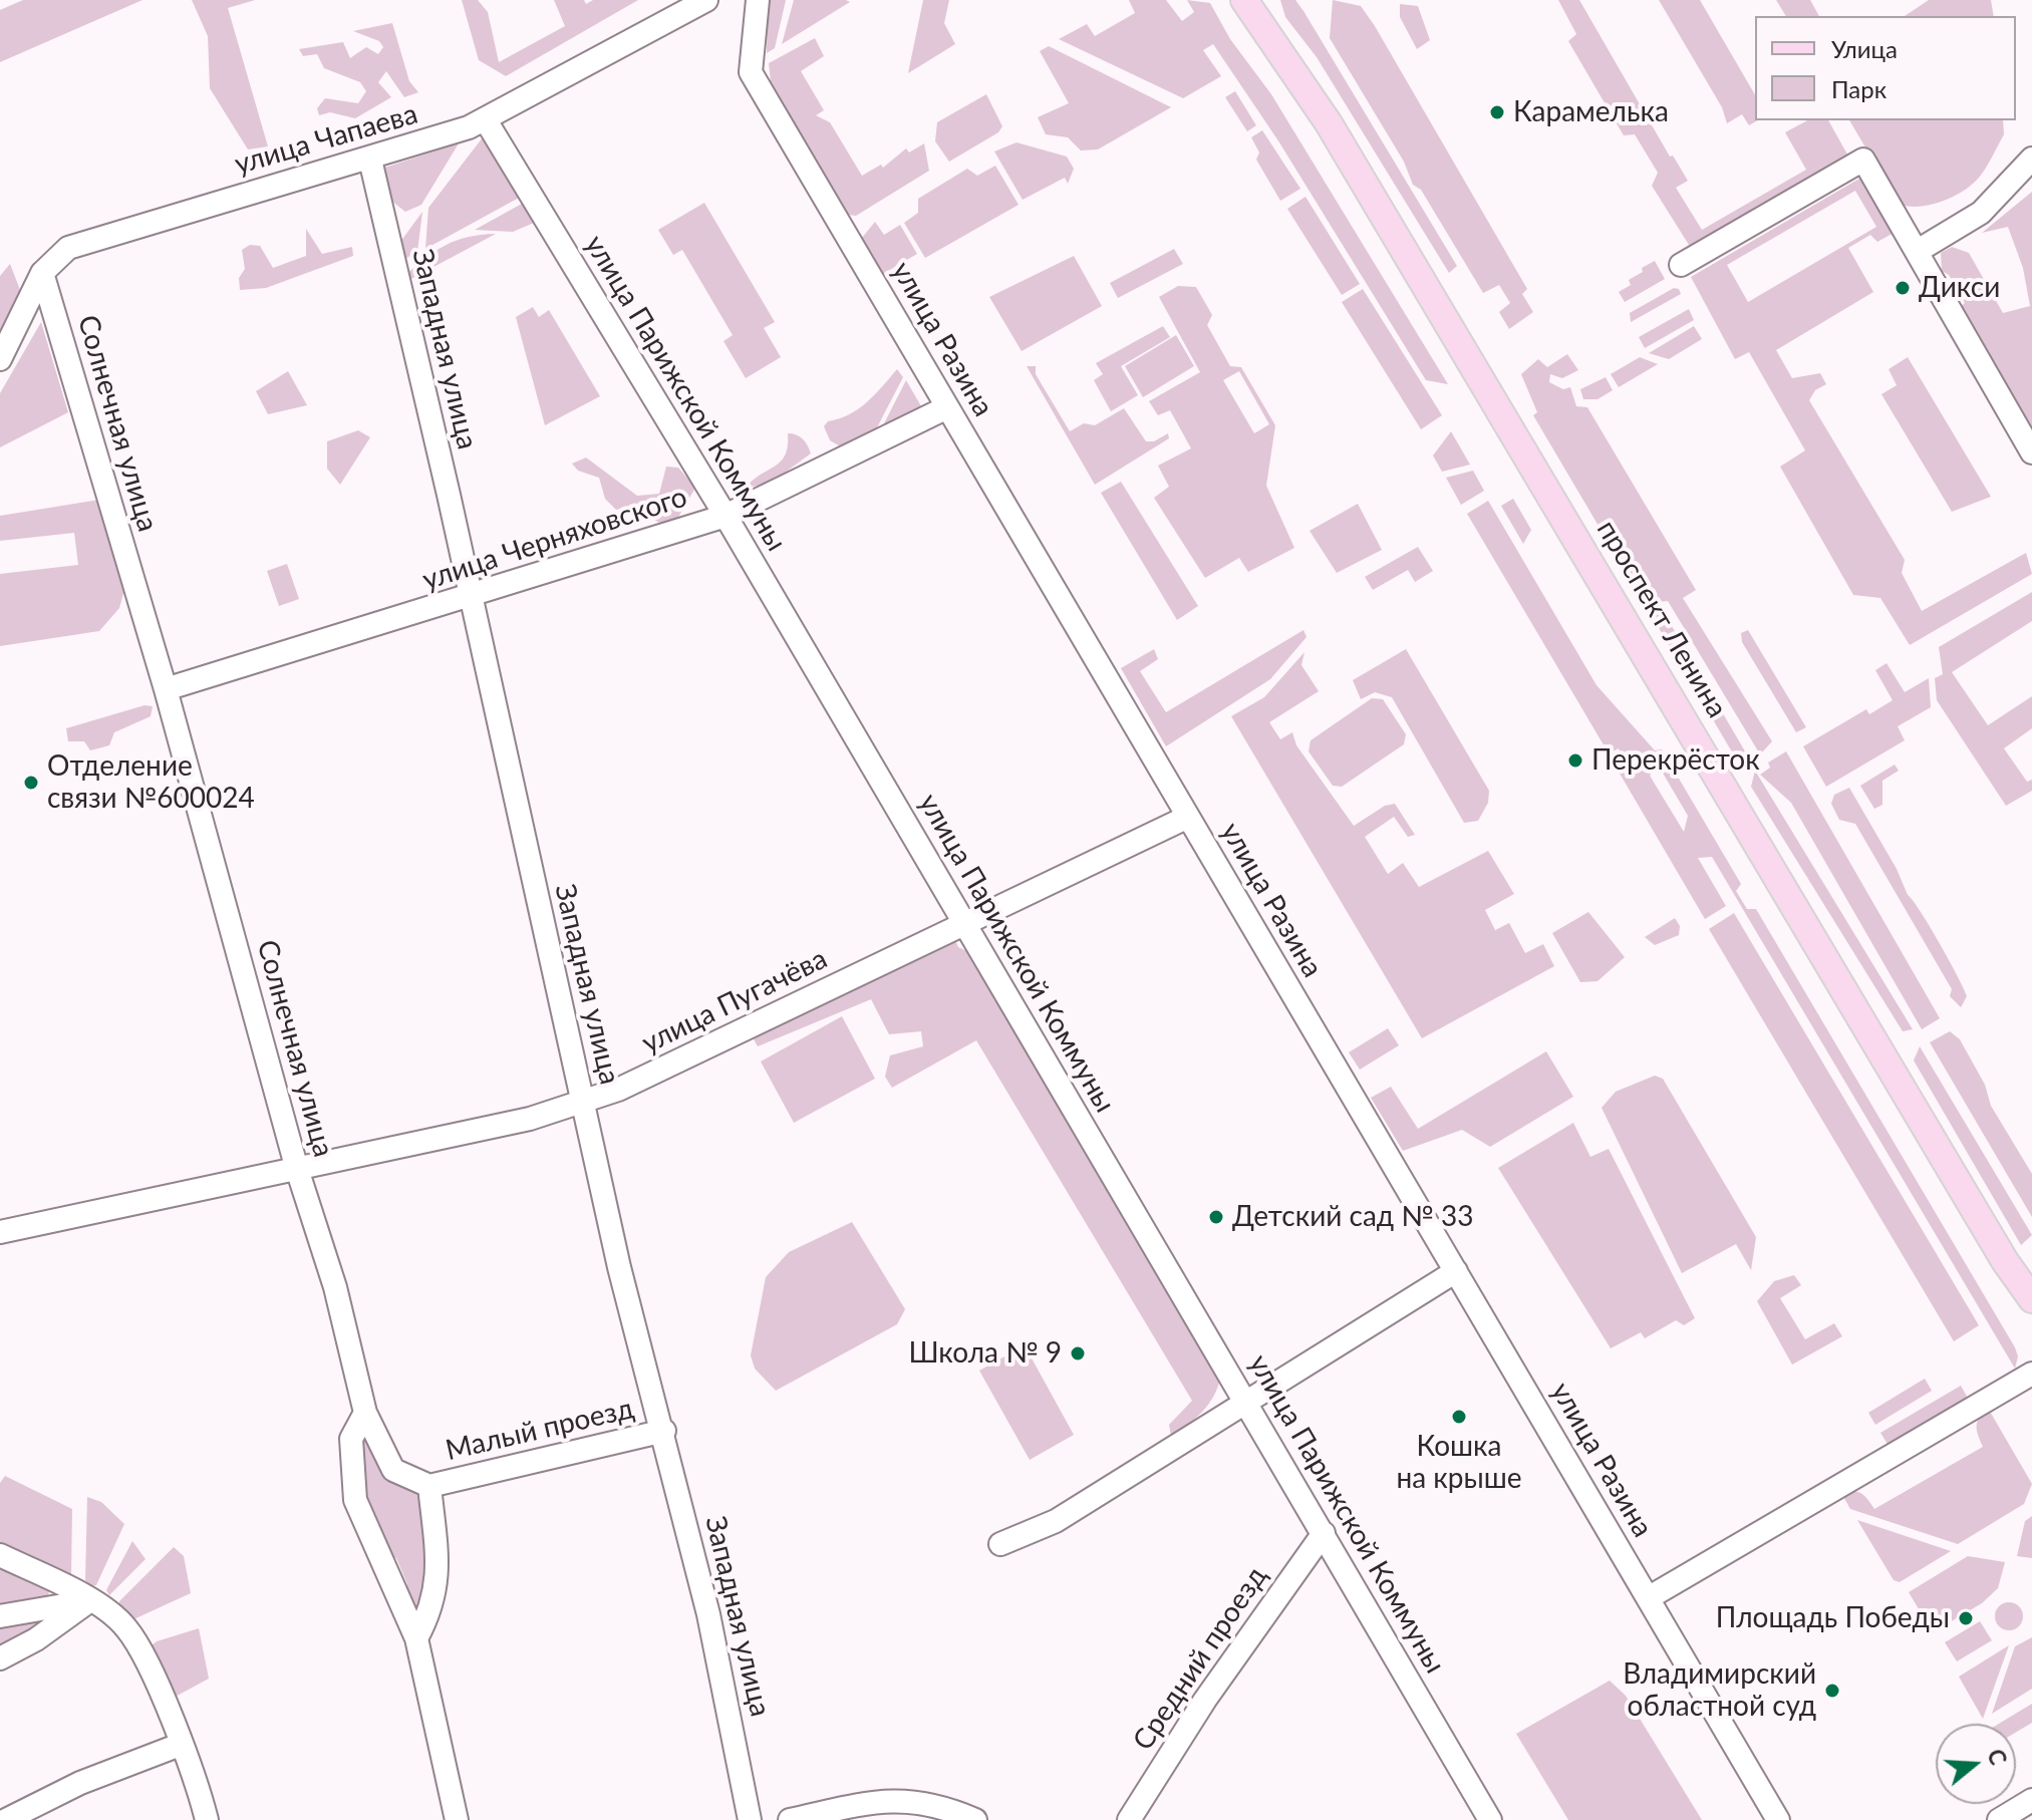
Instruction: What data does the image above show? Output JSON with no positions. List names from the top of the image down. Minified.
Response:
{"streets":{"main road":["проспект Ленина"],"street":["улица Чапаева","улица Разина","Западная улица","улица Парижской Коммуны","Солнечная улица","улица Черняховского","улица Пугачёва","Малый проезд","Средний проезд"]},"crossings":[["улица Чапаева","Западная улица"],["улица Чапаева","улица Парижской Коммуны"],["улица Чапаева","Солнечная улица"],["улица Разина","улица Черняховского"],["улица Разина","улица Пугачёва"],["Западная улица","улица Черняховского"],["Западная улица","улица Пугачёва"],["Западная улица","Малый проезд"],["улица Парижской Коммуны","улица Черняховского"],["улица Парижской Коммуны","улица Пугачёва"],["улица Парижской Коммуны","Средний проезд"],["Солнечная улица","улица Черняховского"],["Солнечная улица","улица Пугачёва"],["Солнечная улица","Малый проезд"]],"places":["Карамелька","Дикси","Перекрёсток","Отделение связи №600024","Детский сад № 33","Школа № 9","Кошка на крыше","Площадь Победы","Владимирский областной суд"],"legend":["Улица","Парк"],"north":"right"}
